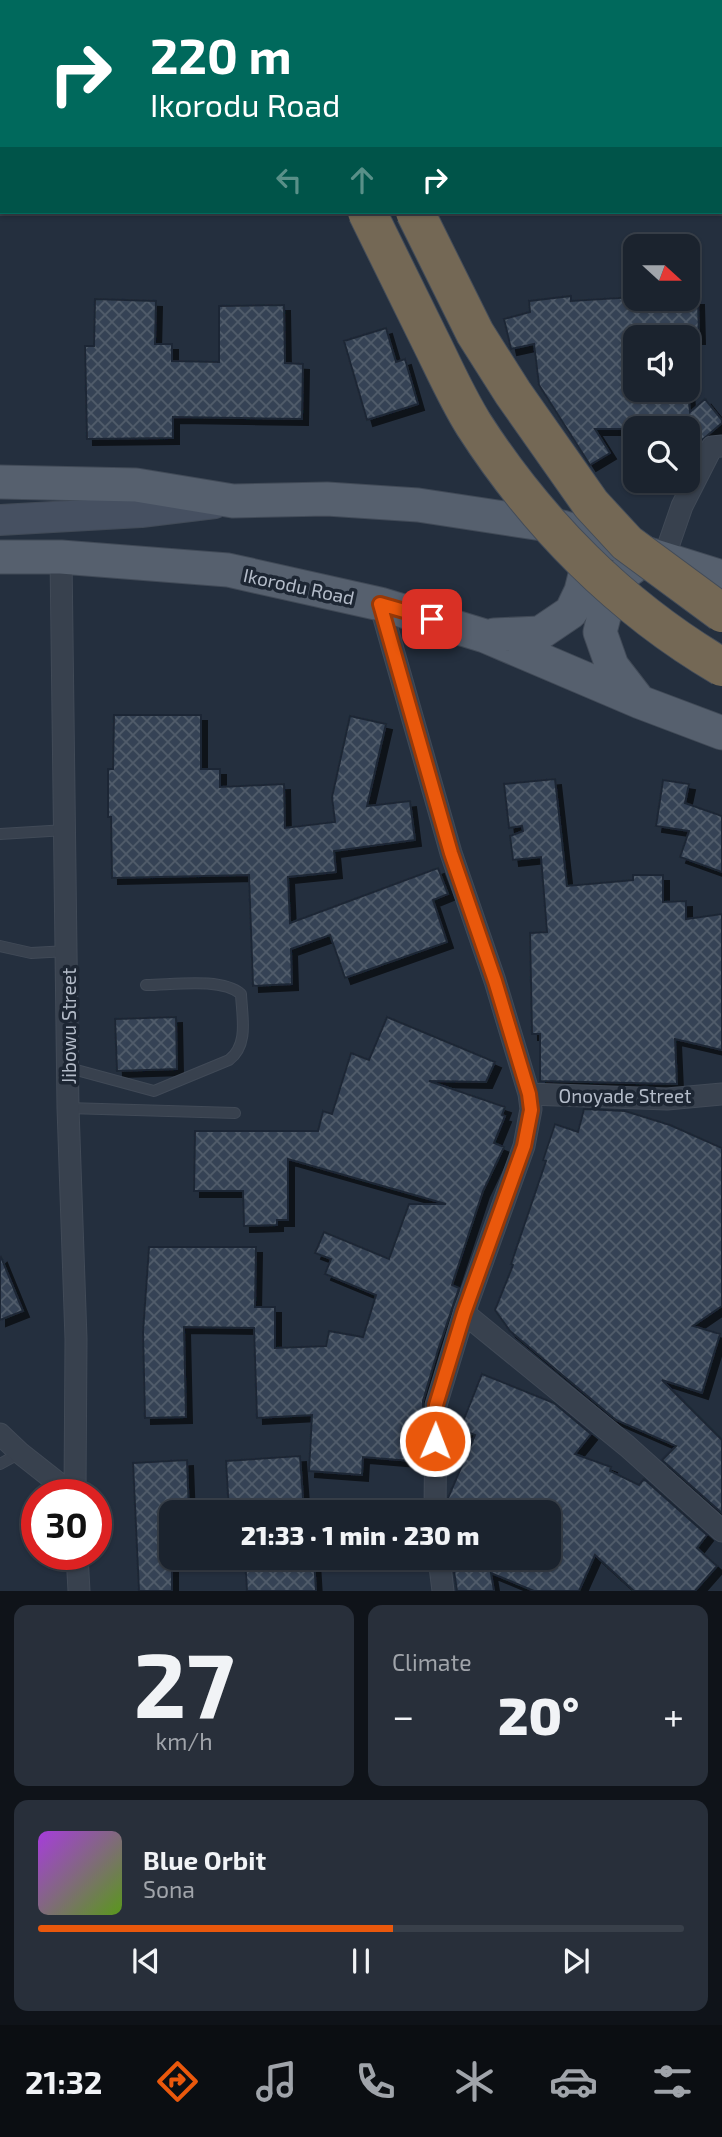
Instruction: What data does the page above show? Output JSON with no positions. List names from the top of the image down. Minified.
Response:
{"streets":{"main road":["Ikorodu Road"],"street":["Jibowu Street","Onoyade Street"]},"crossings":[["Ikorodu Road","Jibowu Street"]],"north":"right","page":{"turn":["220 m","Ikorodu Road"],"limit":"30","trip":"21:33 · 1 min · 230 m","tile":[["27","km/h"],"Climate"],"heat":["−","20°","+"],"song":["Blue Orbit","Sona"],"tabs":"21:32"}}
